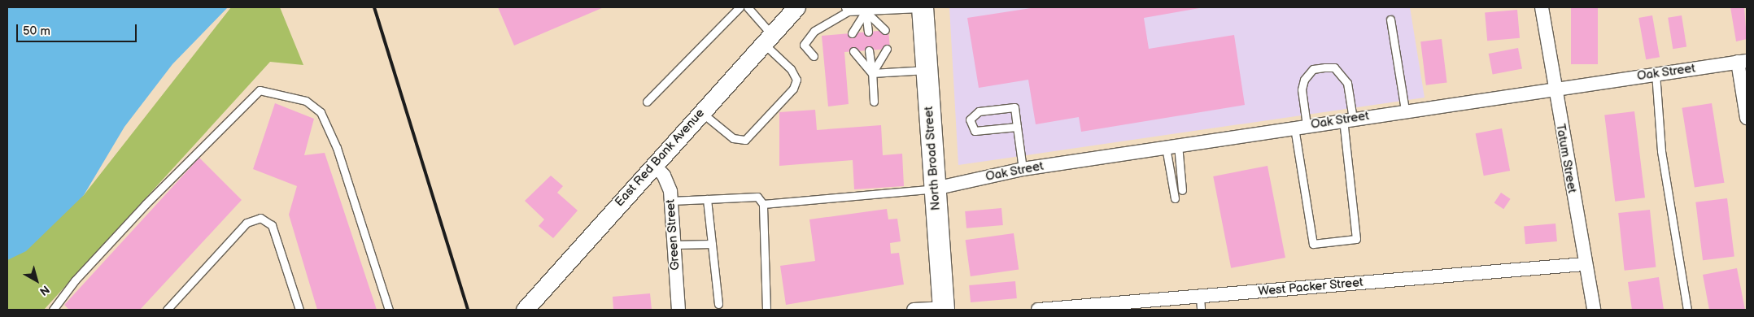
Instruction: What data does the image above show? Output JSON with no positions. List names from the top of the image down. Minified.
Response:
{"streets":{"main road":["North Broad Street"],"street":["Oak Street","East Red Bank Avenue","Tatum Street","Green Street","West Packer Street"]},"crossings":[["Oak Street","North Broad Street"],["Oak Street","Tatum Street"],["East Red Bank Avenue","Green Street"],["Tatum Street","West Packer Street"]],"scale_bar":"50 m","north":"bottom right"}
